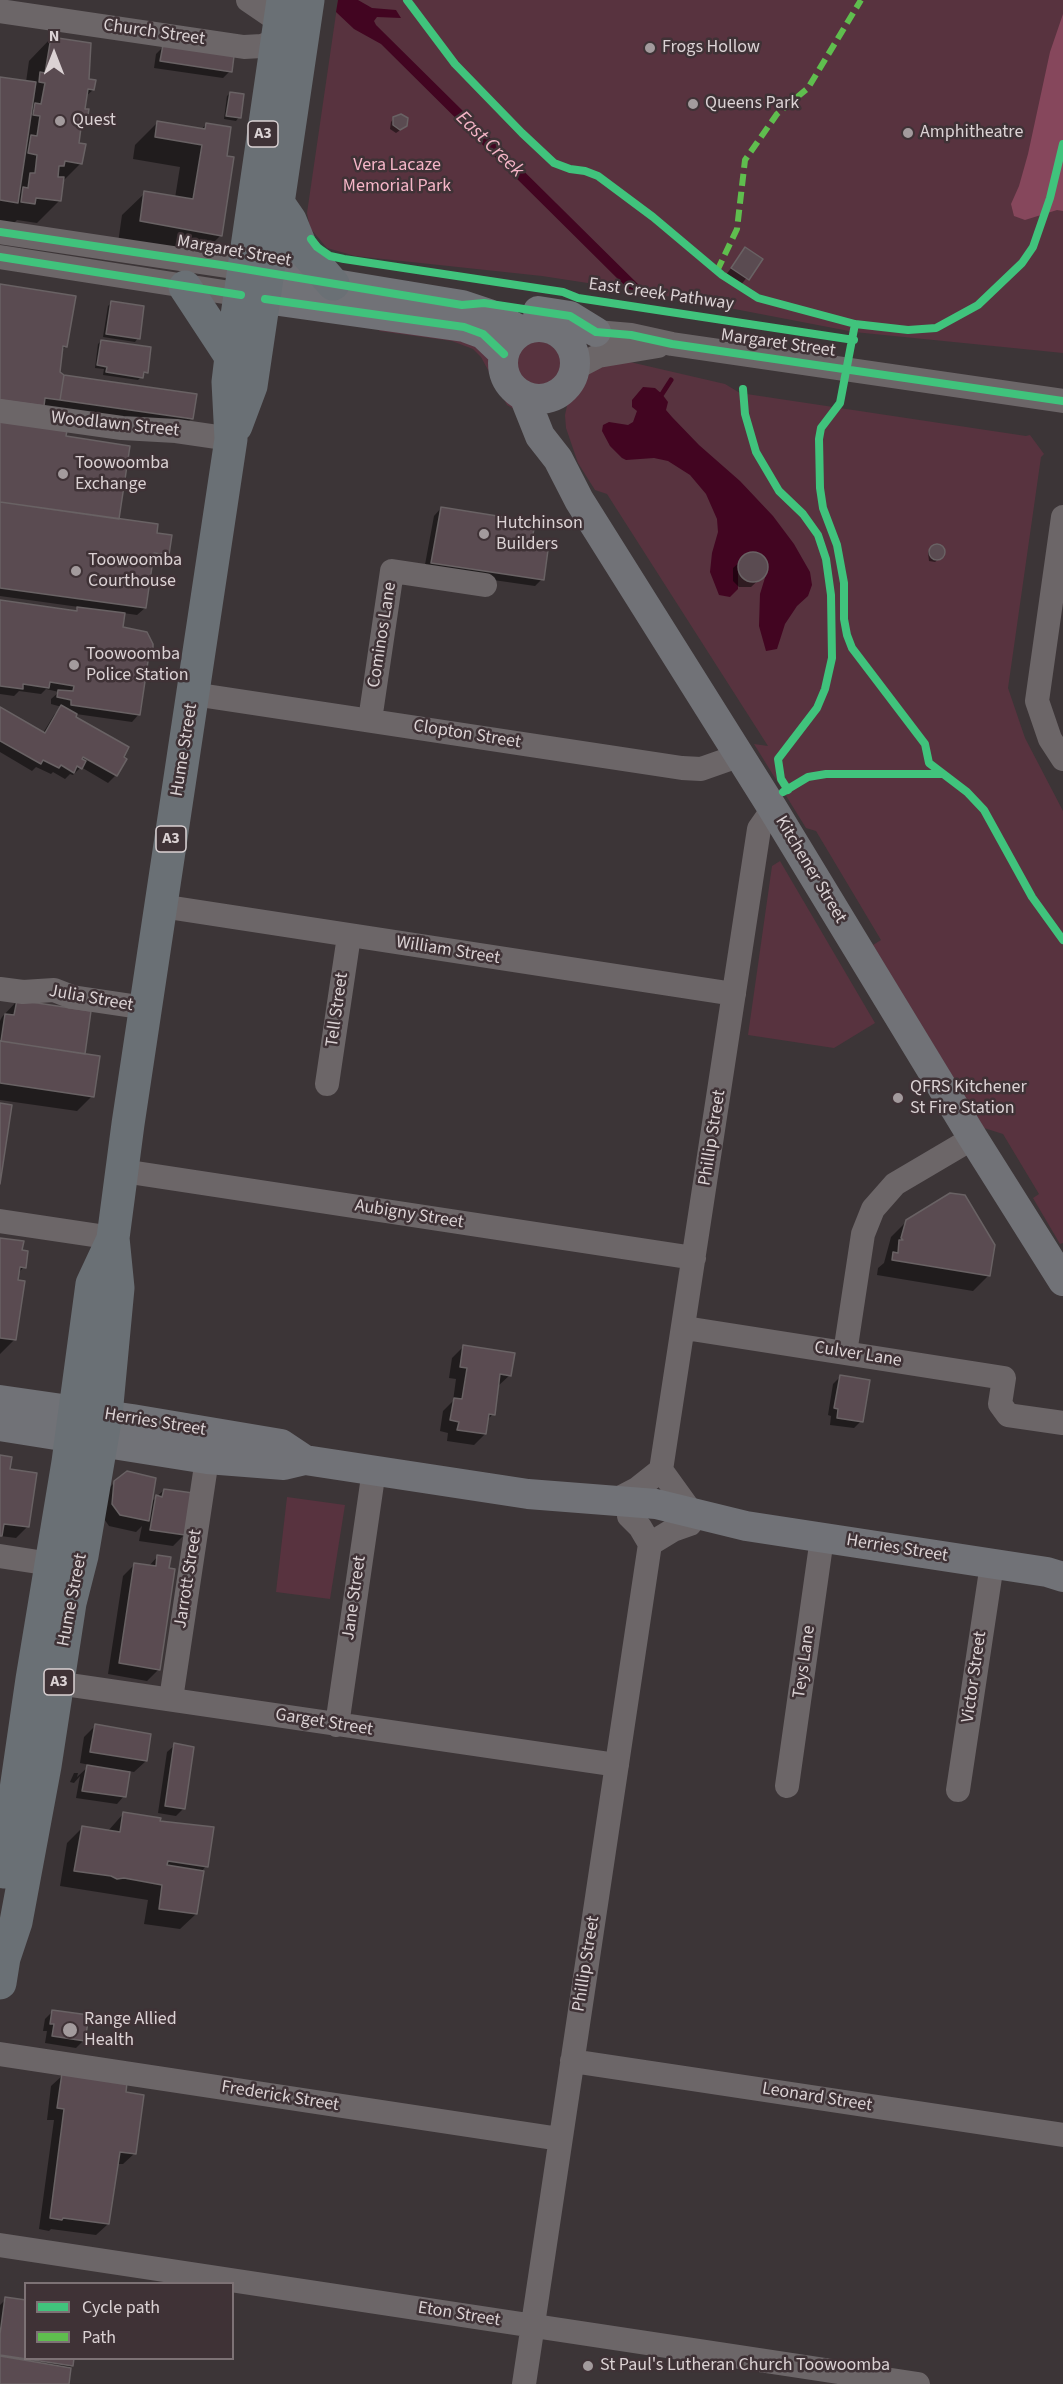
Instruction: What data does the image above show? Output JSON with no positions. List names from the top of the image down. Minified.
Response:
{"streets":{"highway":["A3","Hume Street"],"main road":["Margaret Street","Kitchener Street","Herries Street"],"street":["Church Street","Woodlawn Street","Cominos Lane","Clopton Street","William Street","Julia Street","Tell Street","Phillip Street","Aubigny Street","Culver Lane","Jarrott Street","Jane Street","Teys Lane","Victor Street","Garget Street","Frederick Street","Leonard Street","Eton Street"],"cycle path":["East Creek Pathway"]},"crossings":[["Church Street","Hume Street"],["Margaret Street","Hume Street"],["Margaret Street","Kitchener Street"],["Woodlawn Street","Hume Street"],["Cominos Lane","Clopton Street"],["Clopton Street","Hume Street"],["Clopton Street","Kitchener Street"],["Hume Street","William Street"],["Hume Street","Julia Street"],["Hume Street","Aubigny Street"],["Hume Street","Herries Street"],["Hume Street","Garget Street"],["Kitchener Street","Phillip Street"],["William Street","Tell Street"],["William Street","Phillip Street"],["Phillip Street","Aubigny Street"],["Phillip Street","Culver Lane"],["Phillip Street","Garget Street"],["Phillip Street","Frederick Street"],["Phillip Street","Leonard Street"],["Phillip Street","Eton Street"],["Herries Street","Jarrott Street"],["Herries Street","Jane Street"],["Herries Street","Teys Lane"],["Herries Street","Victor Street"],["Jarrott Street","Garget Street"],["Jane Street","Garget Street"]],"water":["East Creek"],"parks":["Vera Lacaze Memorial Park"],"places":["Frogs Hollow","Queens Park","Quest","Amphitheatre","Toowoomba Exchange","Hutchinson Builders","Toowoomba Courthouse","Toowoomba Police Station","QFRS Kitchener St Fire Station","Range Allied Health","St Paul's Lutheran Church Toowoomba"],"legend":["Cycle path","Path"],"north":"top"}
